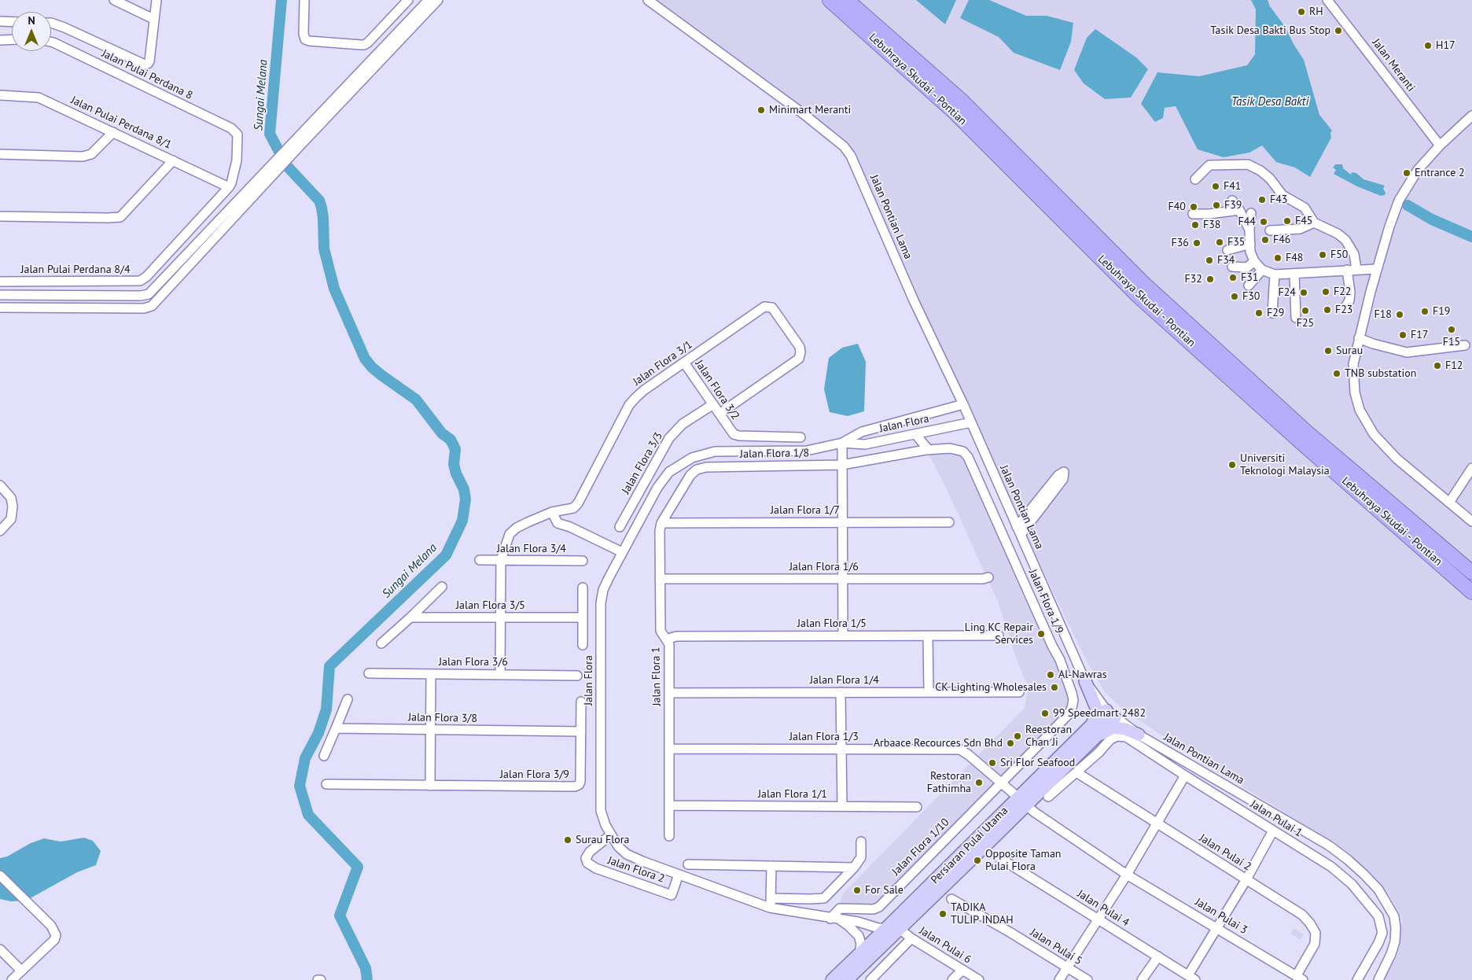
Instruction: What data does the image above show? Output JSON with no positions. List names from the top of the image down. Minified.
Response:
{"streets":{"highway":["Lebuhraya Skudai - Pontian"],"main road":["Persiaran Pulai Utama"],"street":["Jalan Meranti","Jalan Pulai Perdana 8","Jalan Pulai Perdana 8/1","Jalan Pontian Lama","Jalan Pulai Perdana 8/4","Jalan Flora 3/1","Jalan Flora 3/2","Jalan Flora","Jalan Flora 1/8","Jalan Flora 3/3","Jalan Flora 1/7","Jalan Flora 3/4","Jalan Flora 1/6","Jalan Flora 1/9","Jalan Flora 3/5","Jalan Flora 1/5","Jalan Flora 3/6","Jalan Flora 1","Jalan Flora 1/4","Jalan Flora 3/8","Jalan Flora 1/3","Jalan Flora 3/9","Jalan Flora 1/1","Jalan Pulai 1","Jalan Flora 1/10","Jalan Pulai 2","Jalan Flora 2","Jalan Pulai 4","Jalan Pulai 3","Jalan Pulai 6","Jalan Pulai 5"]},"crossings":[["Jalan Pulai Perdana 8","Jalan Pulai Perdana 8/1"],["Jalan Pulai Perdana 8","Jalan Pulai Perdana 8/4"],["Jalan Pulai Perdana 8/1","Jalan Pulai Perdana 8/4"],["Jalan Pontian Lama","Jalan Flora"],["Jalan Pontian Lama","Persiaran Pulai Utama"],["Jalan Flora 3/1","Jalan Flora 3/2"],["Jalan Flora 3/1","Jalan Flora 3/4"],["Jalan Flora 3/2","Jalan Flora 3/3"],["Jalan Flora","Persiaran Pulai Utama"],["Jalan Flora","Jalan Flora 1/10"],["Jalan Flora","Jalan Flora 2"],["Jalan Flora 1/8","Jalan Flora 1/9"],["Jalan Flora 1/8","Jalan Flora 1"],["Jalan Flora 1/7","Jalan Flora 1"],["Jalan Flora 1/6","Jalan Flora 1"],["Jalan Flora 1/9","Jalan Flora 1/3"],["Jalan Flora 1/9","Jalan Flora 1/10"],["Jalan Flora 1/9","Jalan Pulai 3"],["Jalan Flora 1/5","Jalan Flora 1"],["Jalan Flora 1","Jalan Flora 1/4"],["Jalan Flora 1","Jalan Flora 1/3"],["Jalan Flora 1","Jalan Flora 1/1"],["Jalan Flora 3/8","Jalan Flora 3/9"],["Jalan Flora 1/3","Jalan Flora 1/10"],["Jalan Flora 1/3","Jalan Pulai 3"],["Jalan Pulai 1","Jalan Pulai 2"],["Persiaran Pulai Utama","Jalan Pulai 3"],["Persiaran Pulai Utama","Jalan Pulai 6"],["Jalan Flora 1/10","Jalan Pulai 3"],["Jalan Pulai 2","Jalan Pulai 3"]],"water":["Sungai Melana","Tasik Desa Bakti"],"places":["RH","Tasik Desa Bakti Bus Stop","H17","Minimart Meranti","Entrance 2","F41","F43","F39","F40","F45","F44","F38","F46","F35","F36","F50","F48","F34","F31","F32","F22","F24","F30","F23","F25","F19","F29","F18","F15","F17","Surau","F12","TNB substation","Universiti Teknologi Malaysia","Ling KC Repair Services","Al-Nawras","CK Lighting Wholesales","99 Speedmart 2482","Reestoran Chan Ji","Arbaace Recources Sdn Bhd","Sri Flor Seafood","Restoran Fathimha","Surau Flora","Opposite Taman Pulai Flora","For Sale","TADIKA TULIP INDAH"],"north":"top"}
